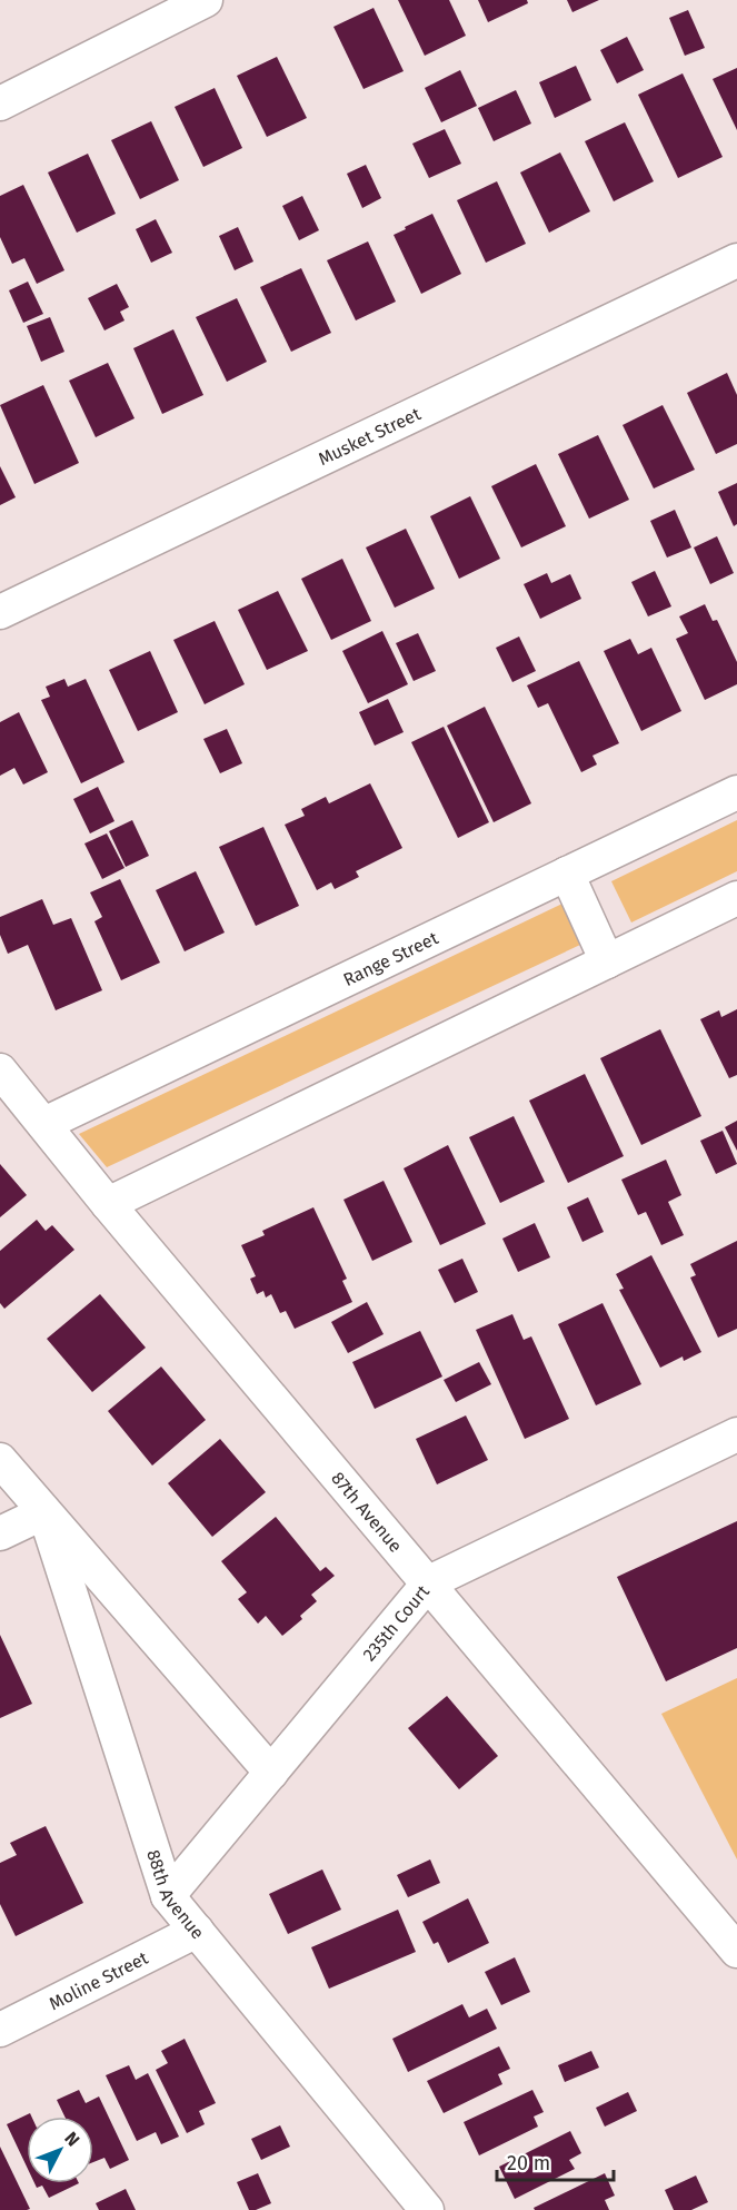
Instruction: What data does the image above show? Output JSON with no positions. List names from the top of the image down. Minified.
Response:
{"streets":{"street":["Musket Street","Range Street","87th Avenue","235th Court","88th Avenue","Moline Street"]},"crossings":[["Range Street","87th Avenue"],["87th Avenue","235th Court"],["235th Court","88th Avenue"],["88th Avenue","Moline Street"]],"scale_bar":"20 m","north":"top right"}
